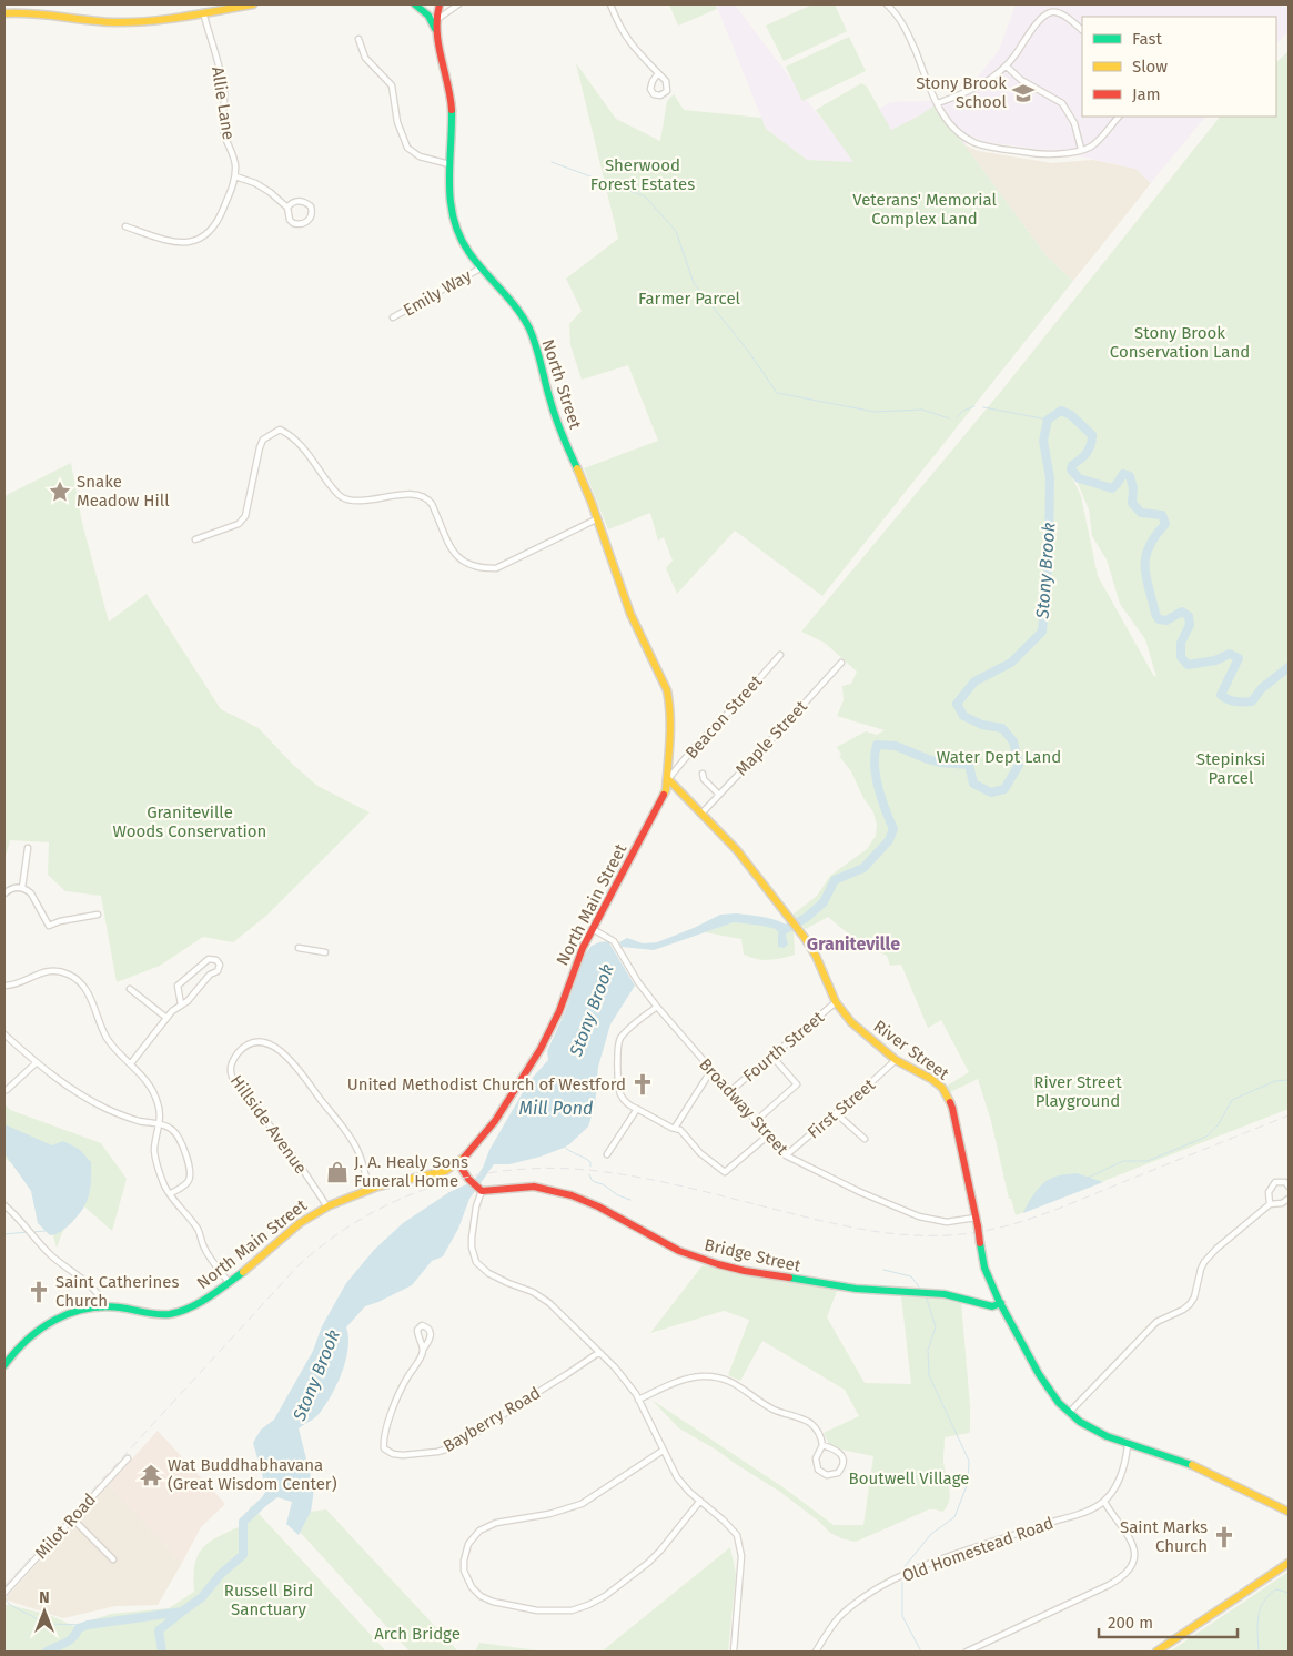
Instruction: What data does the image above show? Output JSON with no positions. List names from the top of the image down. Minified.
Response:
{"streets":{"main road":["North Street","North Main Street","River Street","Bridge Street"],"street":["Allie Lane","Emily Way","Beacon Street","Maple Street","Fourth Street","Broadway Street","First Street","Hillside Avenue","Bayberry Road","Milot Road","Old Homestead Road"]},"crossings":[["Emily Way","North Street"],["North Street","Beacon Street"],["North Street","North Main Street"],["North Street","River Street"],["Beacon Street","North Main Street"],["Beacon Street","River Street"],["Maple Street","River Street"],["North Main Street","River Street"],["North Main Street","Broadway Street"],["North Main Street","Hillside Avenue"],["Fourth Street","River Street"],["Fourth Street","Broadway Street"],["River Street","Broadway Street"],["River Street","First Street"],["River Street","Bridge Street"],["Broadway Street","First Street"]],"districts":["Graniteville"],"water":["Stony Brook","Mill Pond"],"parks":["Sherwood Forest Estates","Veterans' Memorial Complex Land","Farmer Parcel","Stony Brook Conservation Land","Water Dept Land","Stepinksi Parcel","Graniteville Woods Conservation","River Street Playground","Boutwell Village","Russell Bird Sanctuary","Arch Bridge"],"places":{"school or university":["Stony Brook School"],"place":["Snake Meadow Hill"],"church":["United Methodist Church of Westford","Saint Catherines Church","Saint Marks Church"],"shop":["J. A. Healy Sons Funeral Home"],"temple":["Wat Buddhabhavana (Great Wisdom Center)"]},"legend":["Fast","Slow","Jam"],"scale_bar":"200 m","north":"top"}
